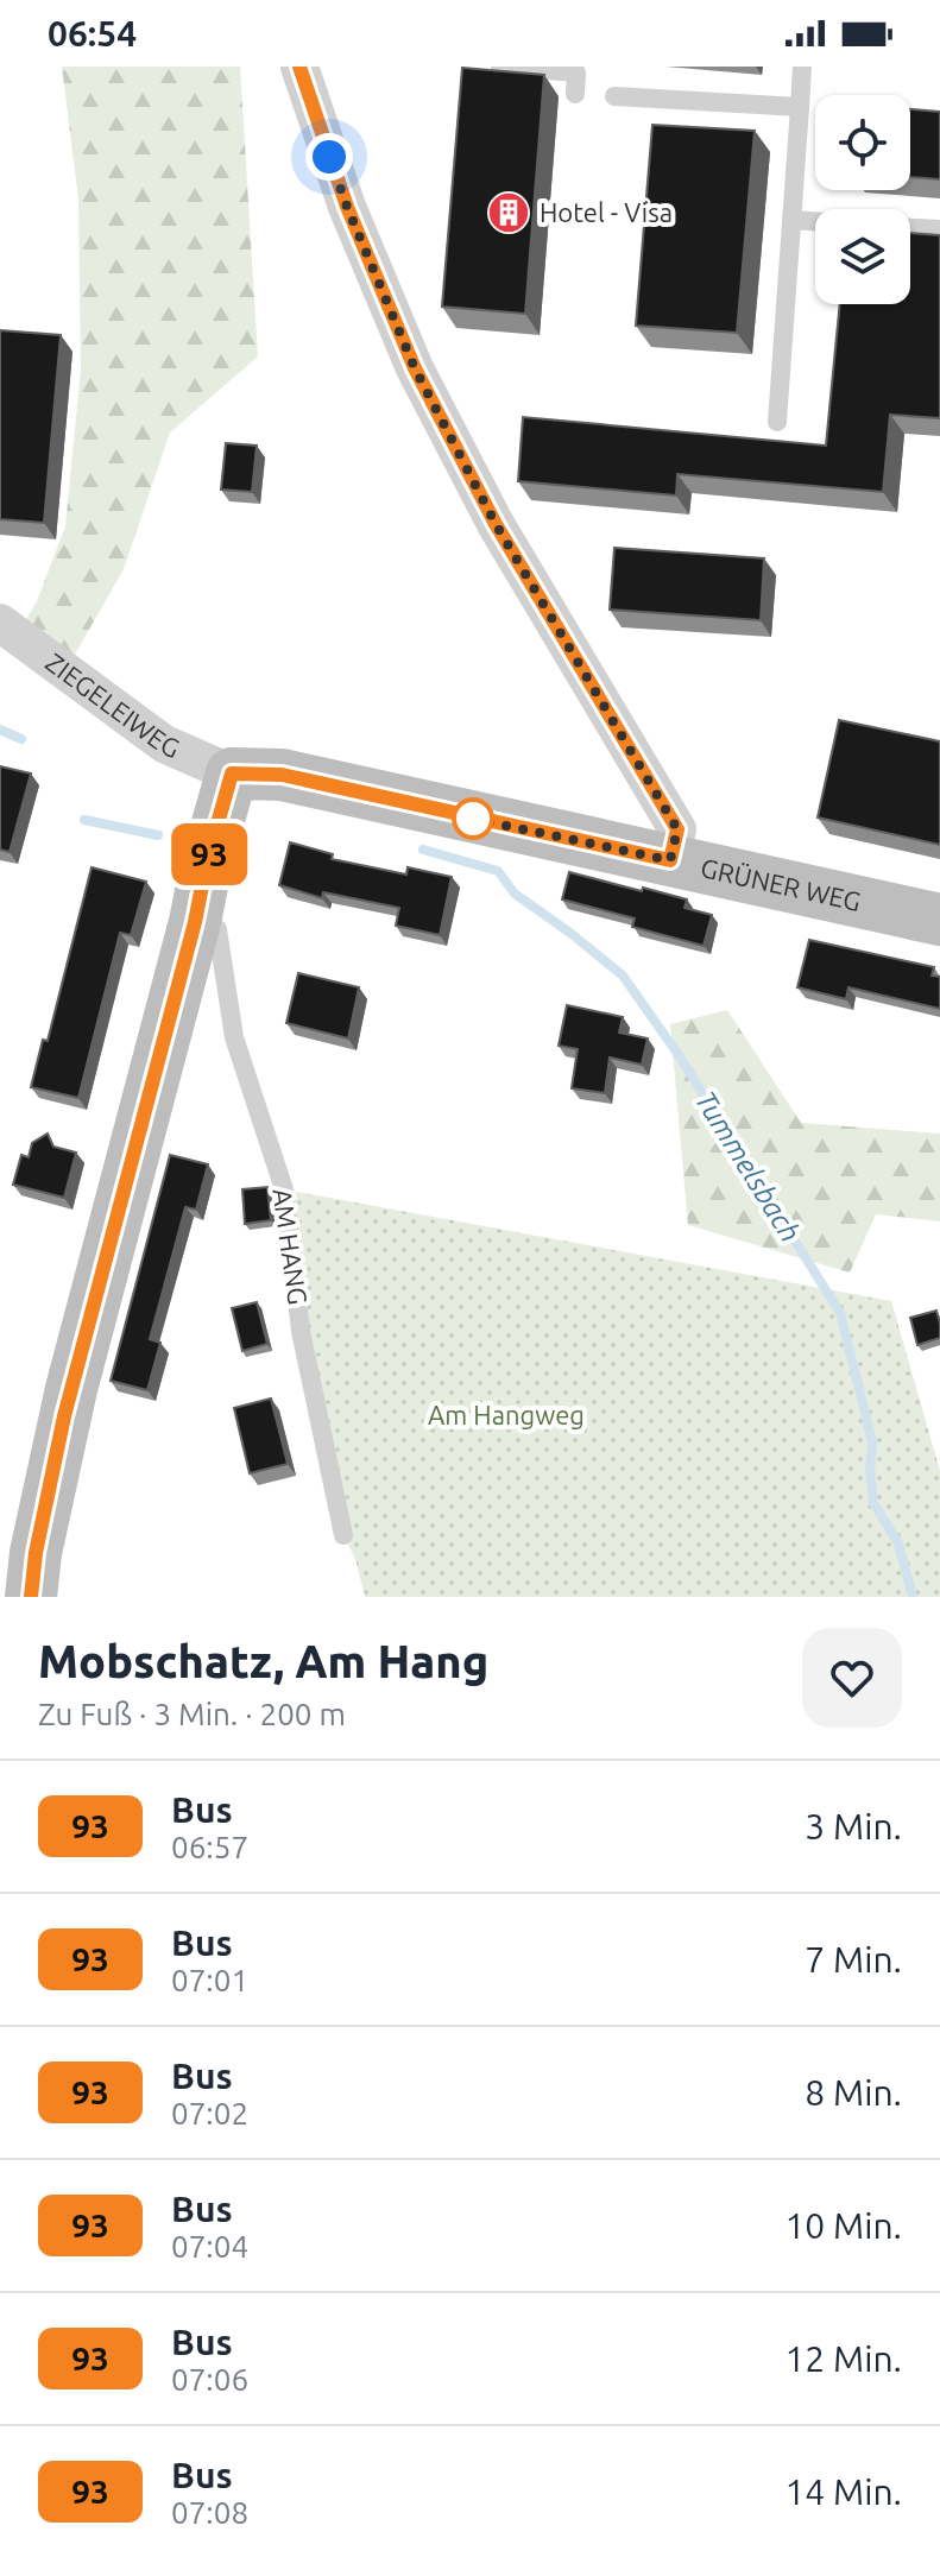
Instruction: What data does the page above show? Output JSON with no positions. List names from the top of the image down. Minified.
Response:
{"streets":{"street":["ZIEGELEIWEG","GRÜNER WEG"],"lane":["AM HANG"]},"crossings":[["ZIEGELEIWEG","GRÜNER WEG"]],"water":["Tummelsbach"],"parks":["Am Hangweg"],"places":{"building":["Hotel - Visa"]},"lines":["bus line 93"],"page":{"status":"06:54","on_map":"93","heading":["Mobschatz, Am Hang","Zu Fuß · 3 Min. · 200 m"],"list":[{"mark":"93","name":"Bus","note":"06:57","value":"3 Min."},{"mark":"93","name":"Bus","note":"07:01","value":"7 Min."},{"mark":"93","name":"Bus","note":"07:02","value":"8 Min."},{"mark":"93","name":"Bus","note":"07:04","value":"10 Min."},{"mark":"93","name":"Bus","note":"07:06","value":"12 Min."},{"mark":"93","name":"Bus","note":"07:08","value":"14 Min."}]}}
